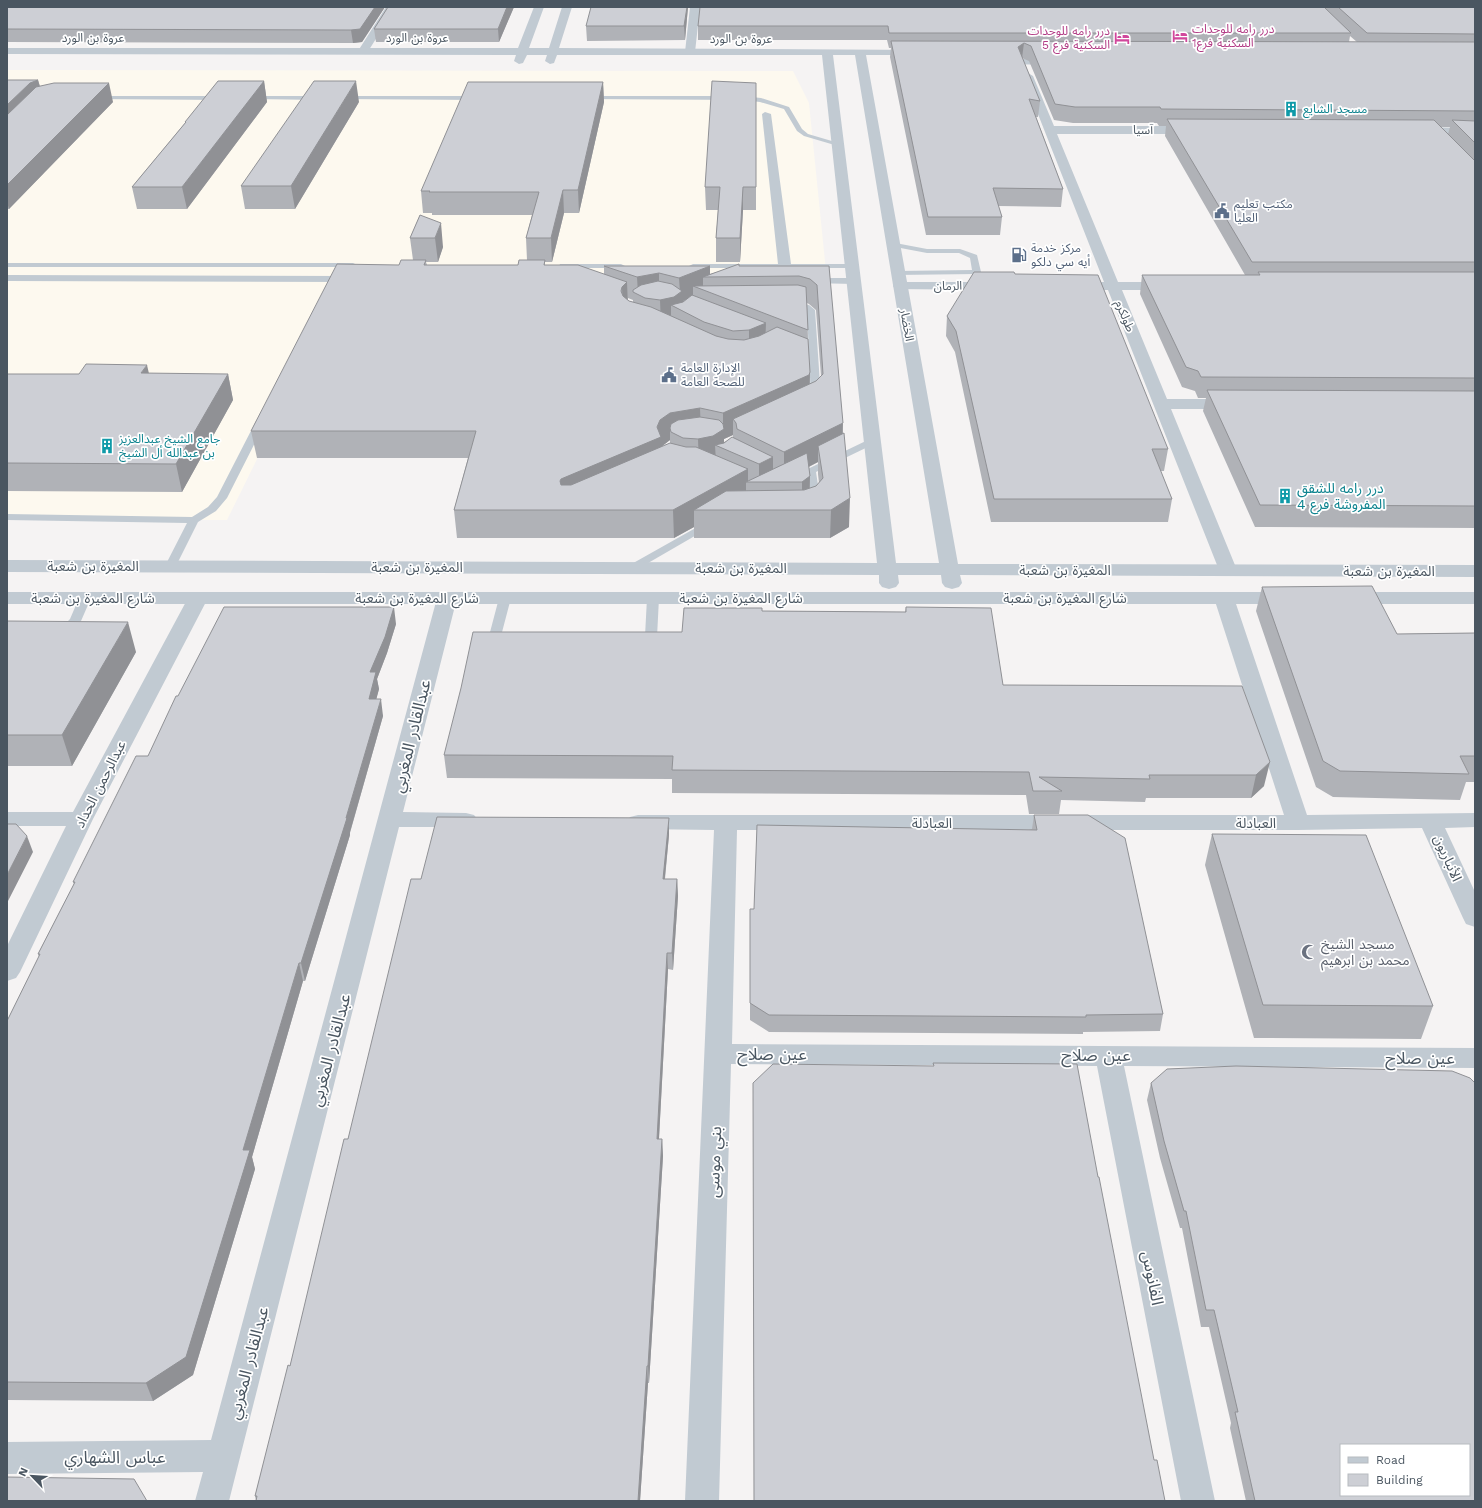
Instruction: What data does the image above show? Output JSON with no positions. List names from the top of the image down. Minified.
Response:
{"streets":{"street":["عروة بن الورد","آسيا","الرمان","طولكرم","الخضار","المغيرة بن شعبة","شارع المغيرة بن شعبة","عبدالقادر المغربي","عبدالرحمن الحداد","العبادلة","الأنباريون","عين صلاح","بني موسى","الفانوس","عباس الشهاري"]},"crossings":[["عروة بن الورد","الخضار"],["آسيا","طولكرم"],["الرمان","الخضار"],["طولكرم","المغيرة بن شعبة"],["الخضار","المغيرة بن شعبة"],["الخضار","شارع المغيرة بن شعبة"],["شارع المغيرة بن شعبة","عبدالقادر المغربي"],["شارع المغيرة بن شعبة","عبدالرحمن الحداد"],["عبدالقادر المغربي","عباس الشهاري"],["العبادلة","الأنباريون"],["العبادلة","بني موسى"],["عين صلاح","بني موسى"],["عين صلاح","الفانوس"]],"places":{"hotel":["درر رامه للوحدات السكنية فرع1","درر رامه للوحدات السكنية فرع 5"],"building":["مسجد الشايع","جامع الشيخ عبدالعزيز بن عبدالله أل الشيخ","درر رامه للشقق المفروشة فرع 4"],"public building":["مكتب تعليم العليا","الإدارة العامة للصحة العامة"],"fuel station":["مركز خدمة أيه سي دلكو"],"mosque":["مسجد الشيخ محمد بن ابرهيم"]},"legend":["Road","Building"],"north":"top left"}
